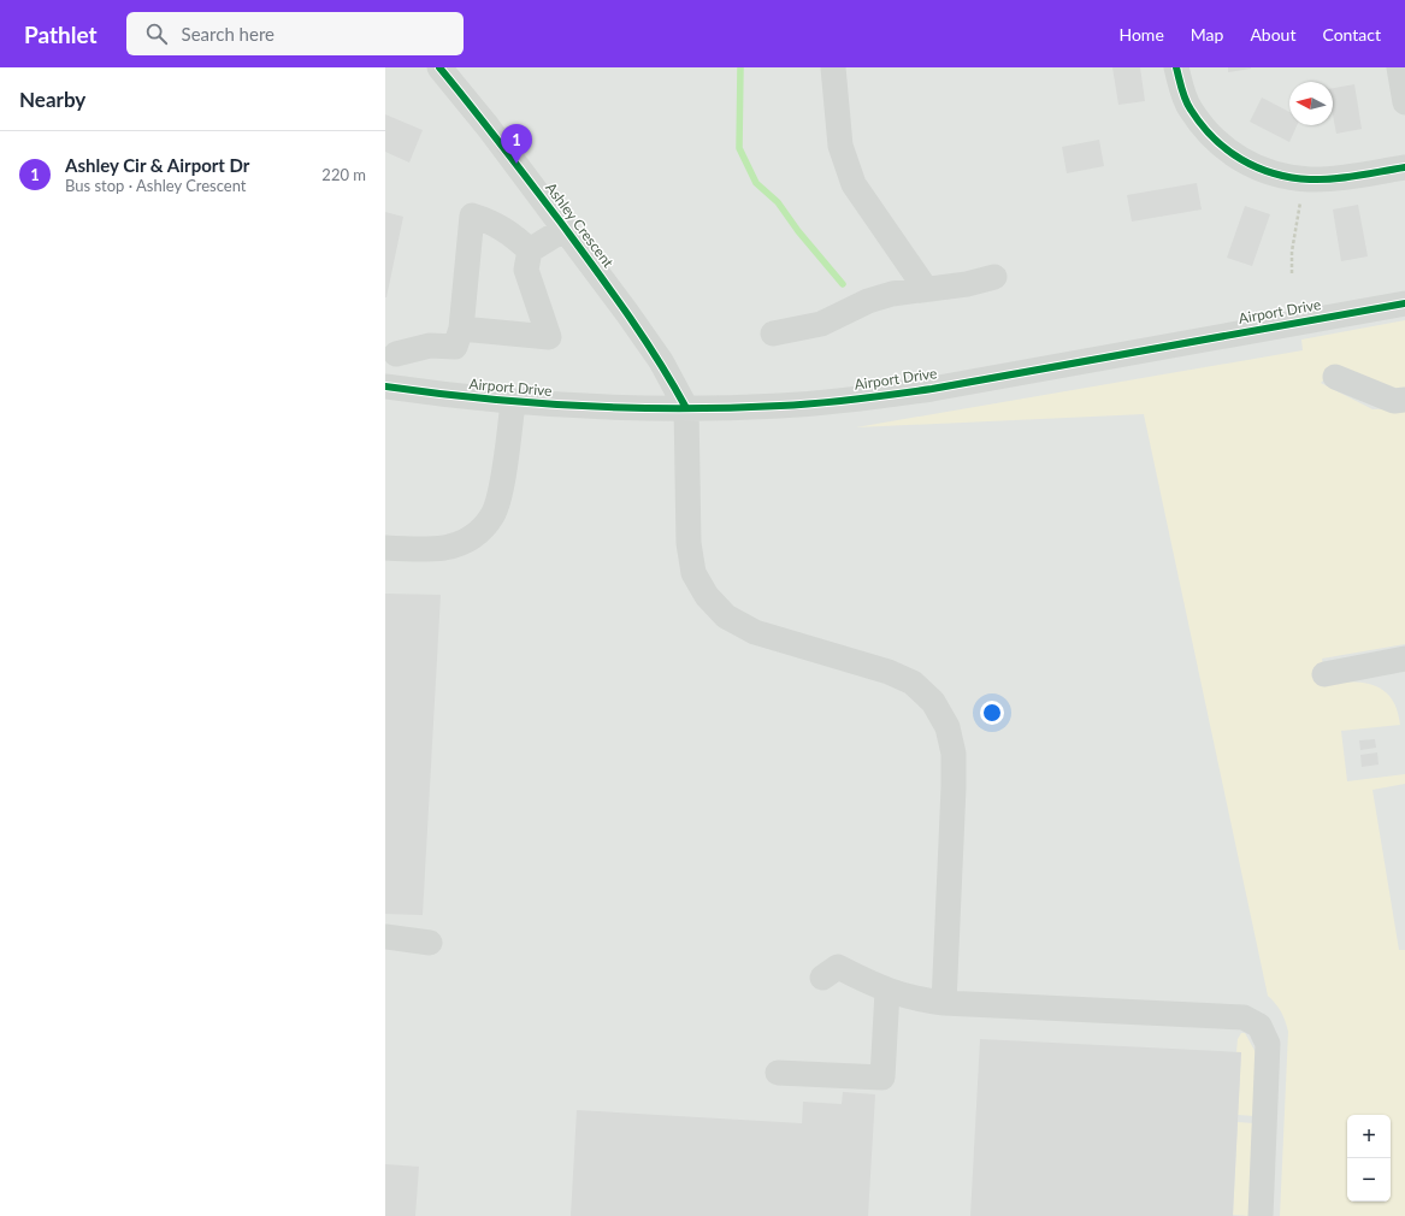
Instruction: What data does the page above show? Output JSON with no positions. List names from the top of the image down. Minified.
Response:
{"streets":{"street":["Ashley Crescent","Airport Drive"]},"crossings":[["Ashley Crescent","Airport Drive"]],"north":"left","page":{"header":"Pathlet","search":"Search here","nav":["Home","Map","About","Contact"],"heading":"Nearby","pins":"1","list":[{"mark":"1","name":"Ashley Cir & Airport Dr","note":"Bus stop · Ashley Crescent","value":"220 m"}],"map_buttons":["+","−"]}}
